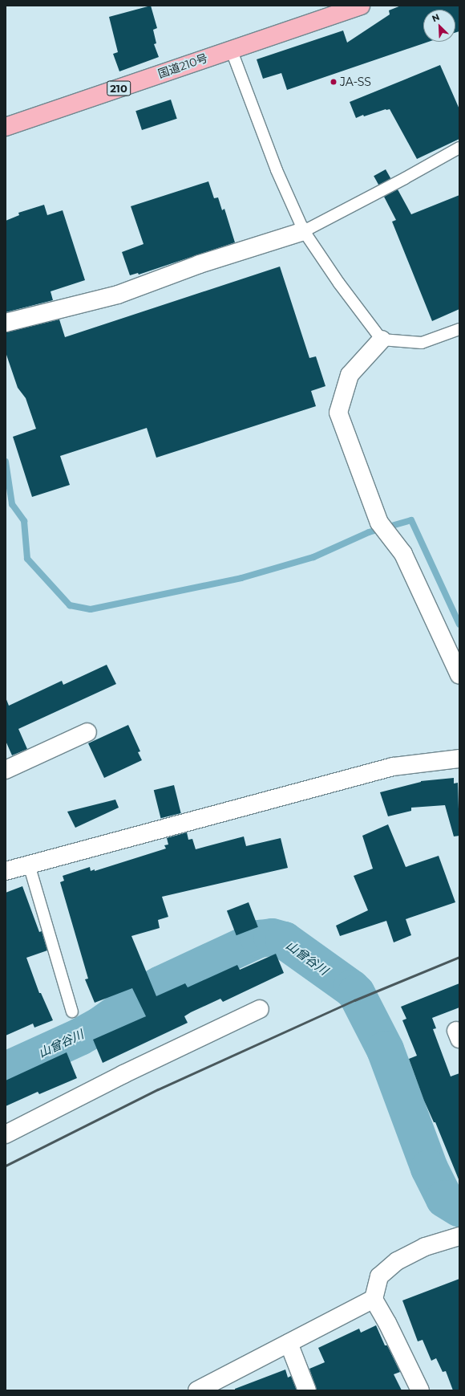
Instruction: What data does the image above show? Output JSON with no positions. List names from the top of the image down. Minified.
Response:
{"streets":{"highway":["国道210号","210"]},"water":["山曾谷川"],"places":["JA-SS"],"north":"top left"}
